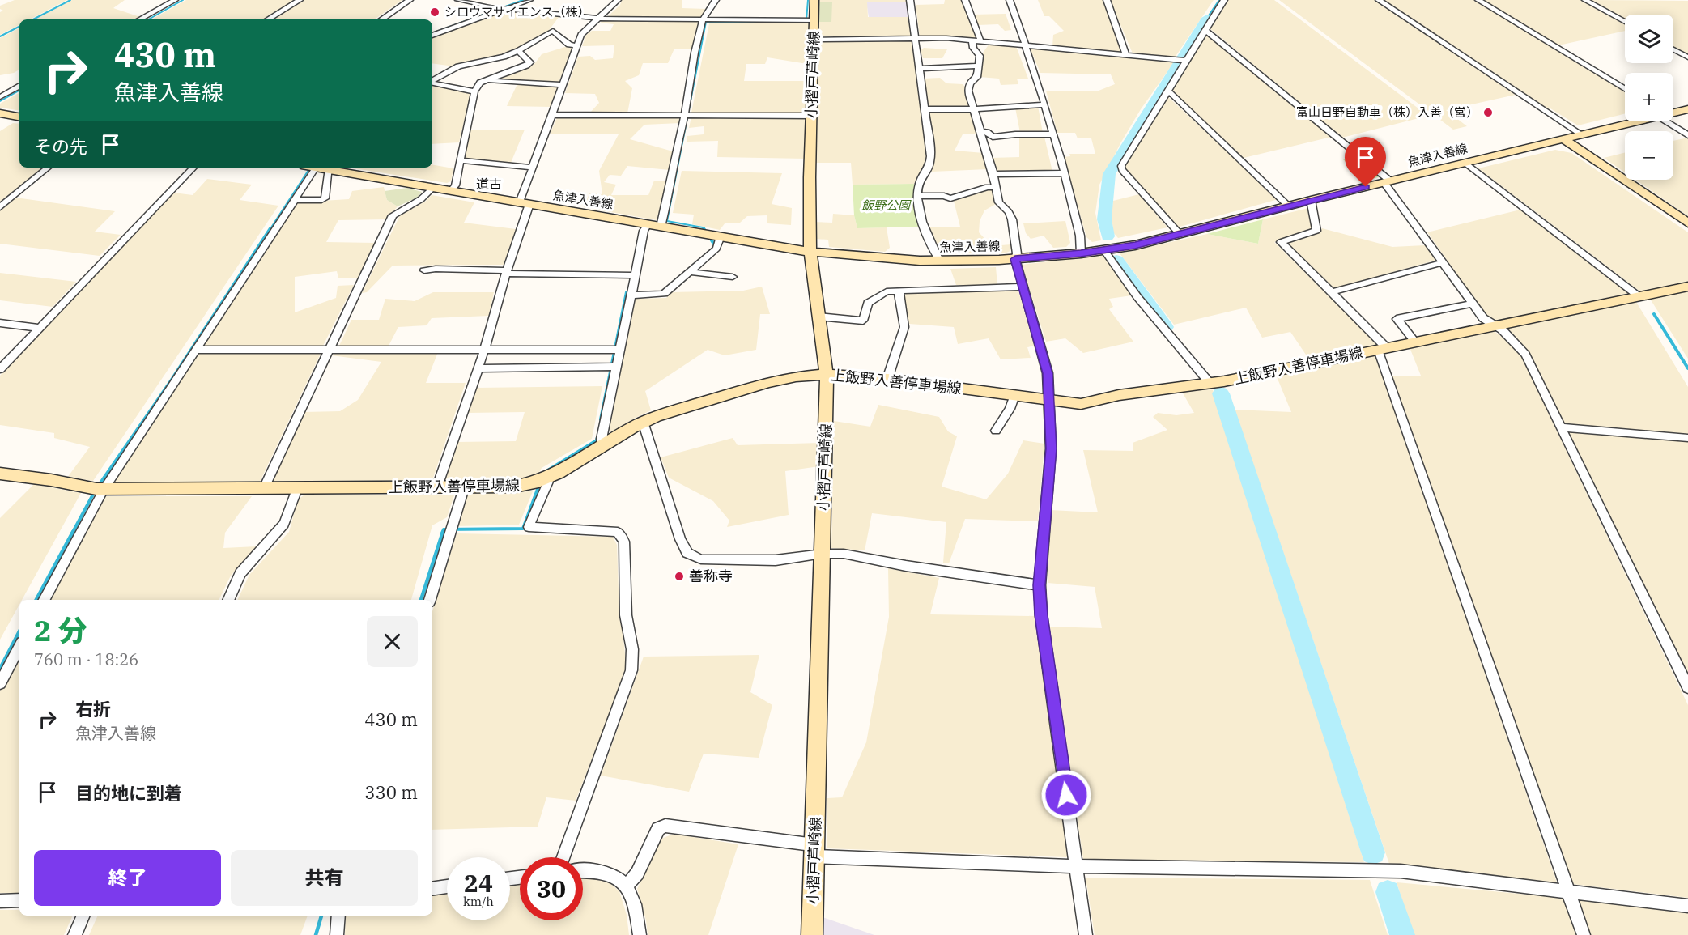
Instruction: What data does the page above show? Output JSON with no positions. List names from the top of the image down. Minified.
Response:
{"streets":{"main road":["小摺戸芦崎線","魚津入善線","上飯野入善停車場線"]},"crossings":[["小摺戸芦崎線","魚津入善線"],["小摺戸芦崎線","上飯野入善停車場線"]],"districts":["道古"],"parks":["飯野公園"],"places":["シロウマサイエンス（株）","富山日野自動車（株）入善（営）","善称寺"],"page":{"map_buttons":["+","−"],"turn":["430 m","魚津入善線"],"then":"その先","heading":["2 分","760 m · 18:26"],"list":[{"name":"右折","note":"魚津入善線","value":"430 m"},{"name":"目的地に到着","value":"330 m"}],"buttons":["終了","共有"],"speed":"24 km/h","limit":"30"}}
